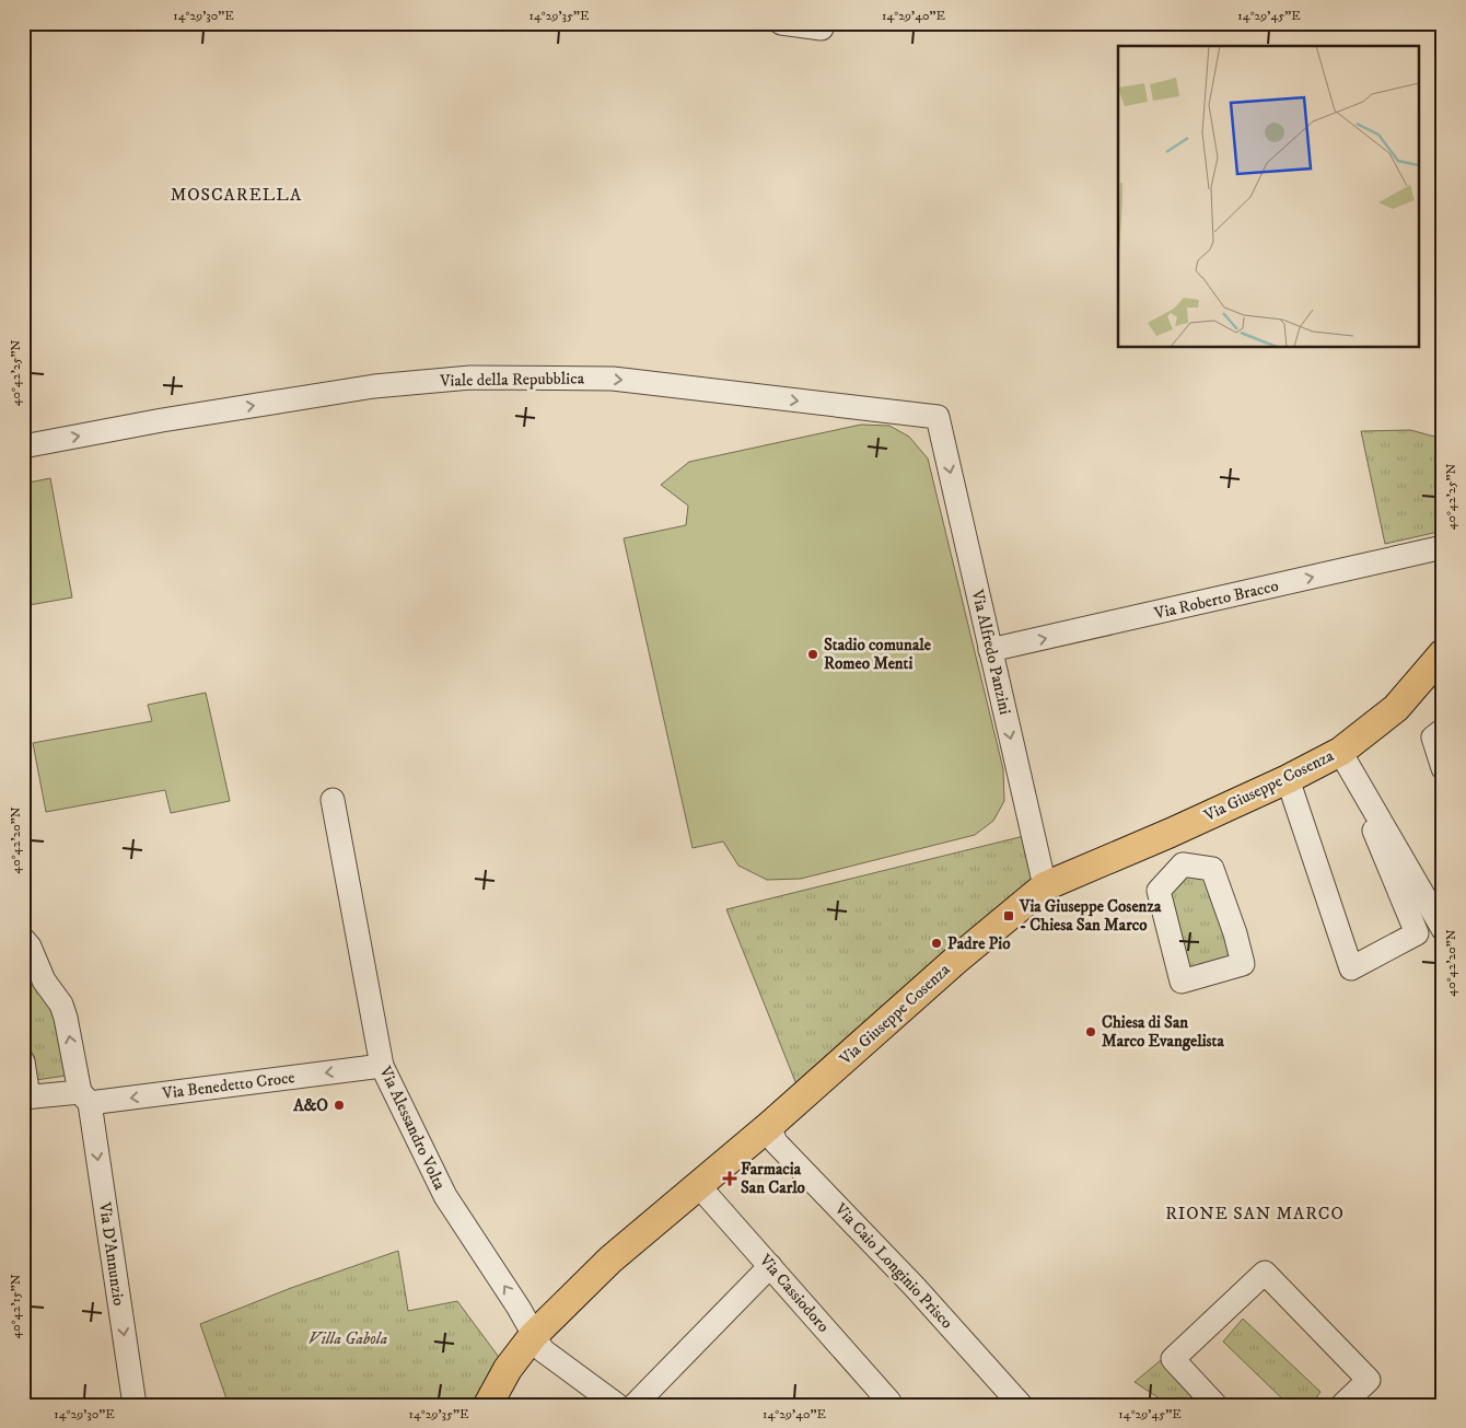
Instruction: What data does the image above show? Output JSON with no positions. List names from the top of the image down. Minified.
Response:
{"streets":{"main road":["Via Giuseppe Cosenza"],"street":["Viale della Repubblica","Via Roberto Bracco","Via Alfredo Panzini","Via Benedetto Croce","Via Alessandro Volta","Via D'Annunzio","Via Caio Longinio Prisco","Via Cassiodoro"]},"crossings":[["Viale della Repubblica","Via Alfredo Panzini"],["Via Roberto Bracco","Via Alfredo Panzini"],["Via Alfredo Panzini","Via Giuseppe Cosenza"],["Via Giuseppe Cosenza","Via Alessandro Volta"],["Via Giuseppe Cosenza","Via Caio Longinio Prisco"],["Via Giuseppe Cosenza","Via Cassiodoro"],["Via Benedetto Croce","Via Alessandro Volta"],["Via Benedetto Croce","Via D'Annunzio"]],"one_way":["Viale della Repubblica","Via Roberto Bracco","Via Alfredo Panzini","Via Benedetto Croce","Via Alessandro Volta"],"districts":["MOSCARELLA","RIONE SAN MARCO"],"parks":["Villa Gabola"],"places":{"other":["Stadio comunale Romeo Menti","Padre Pio","Chiesa di San Marco Evangelista","A&O"],"transit":["Via Giuseppe Cosenza - Chiesa San Marco"],"health":["Farmacia San Carlo"]},"coordinates":["14°29'30\"E","14°29'35\"E","14°29'40\"E","14°29'45\"E","40°42'25\"N","40°42'20\"N","40°42'15\"N"]}
